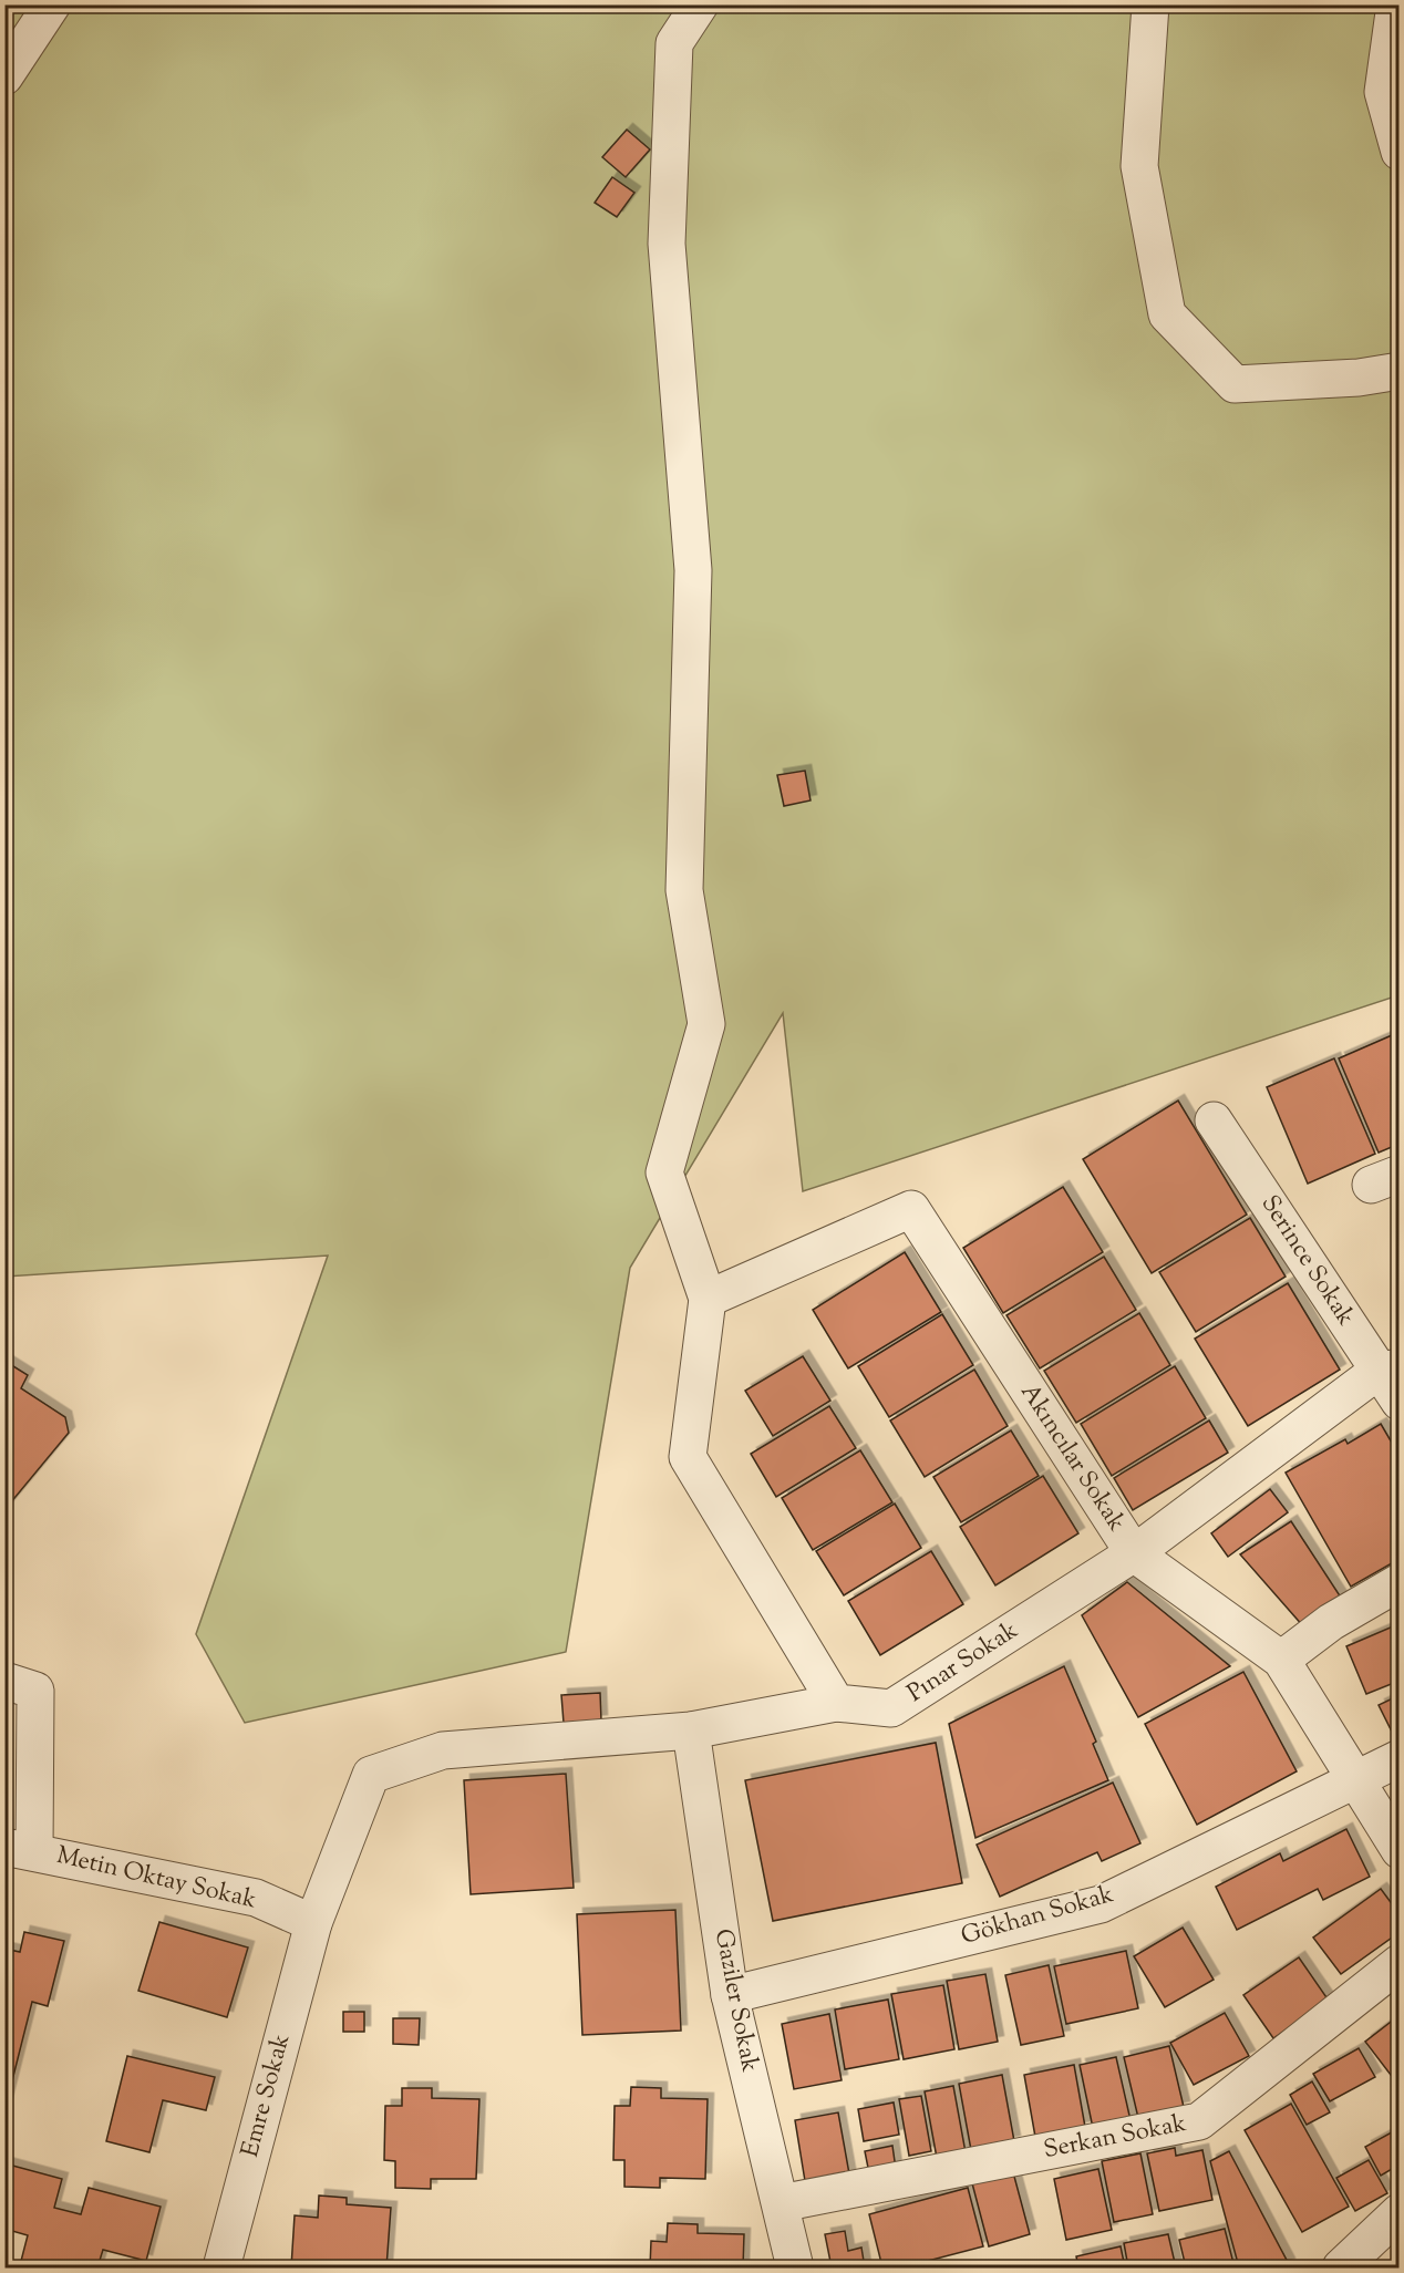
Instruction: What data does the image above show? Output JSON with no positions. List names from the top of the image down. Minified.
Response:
{"streets":{"street":["Serince Sokak","Akıncılar Sokak","Pınar Sokak","Metin Oktay Sokak","Gökhan Sokak","Gaziler Sokak","Emre Sokak","Serkan Sokak"]},"crossings":[["Serince Sokak","Pınar Sokak"],["Akıncılar Sokak","Pınar Sokak"],["Akıncılar Sokak","Gökhan Sokak"],["Metin Oktay Sokak","Emre Sokak"],["Gökhan Sokak","Gaziler Sokak"],["Gaziler Sokak","Serkan Sokak"]]}
